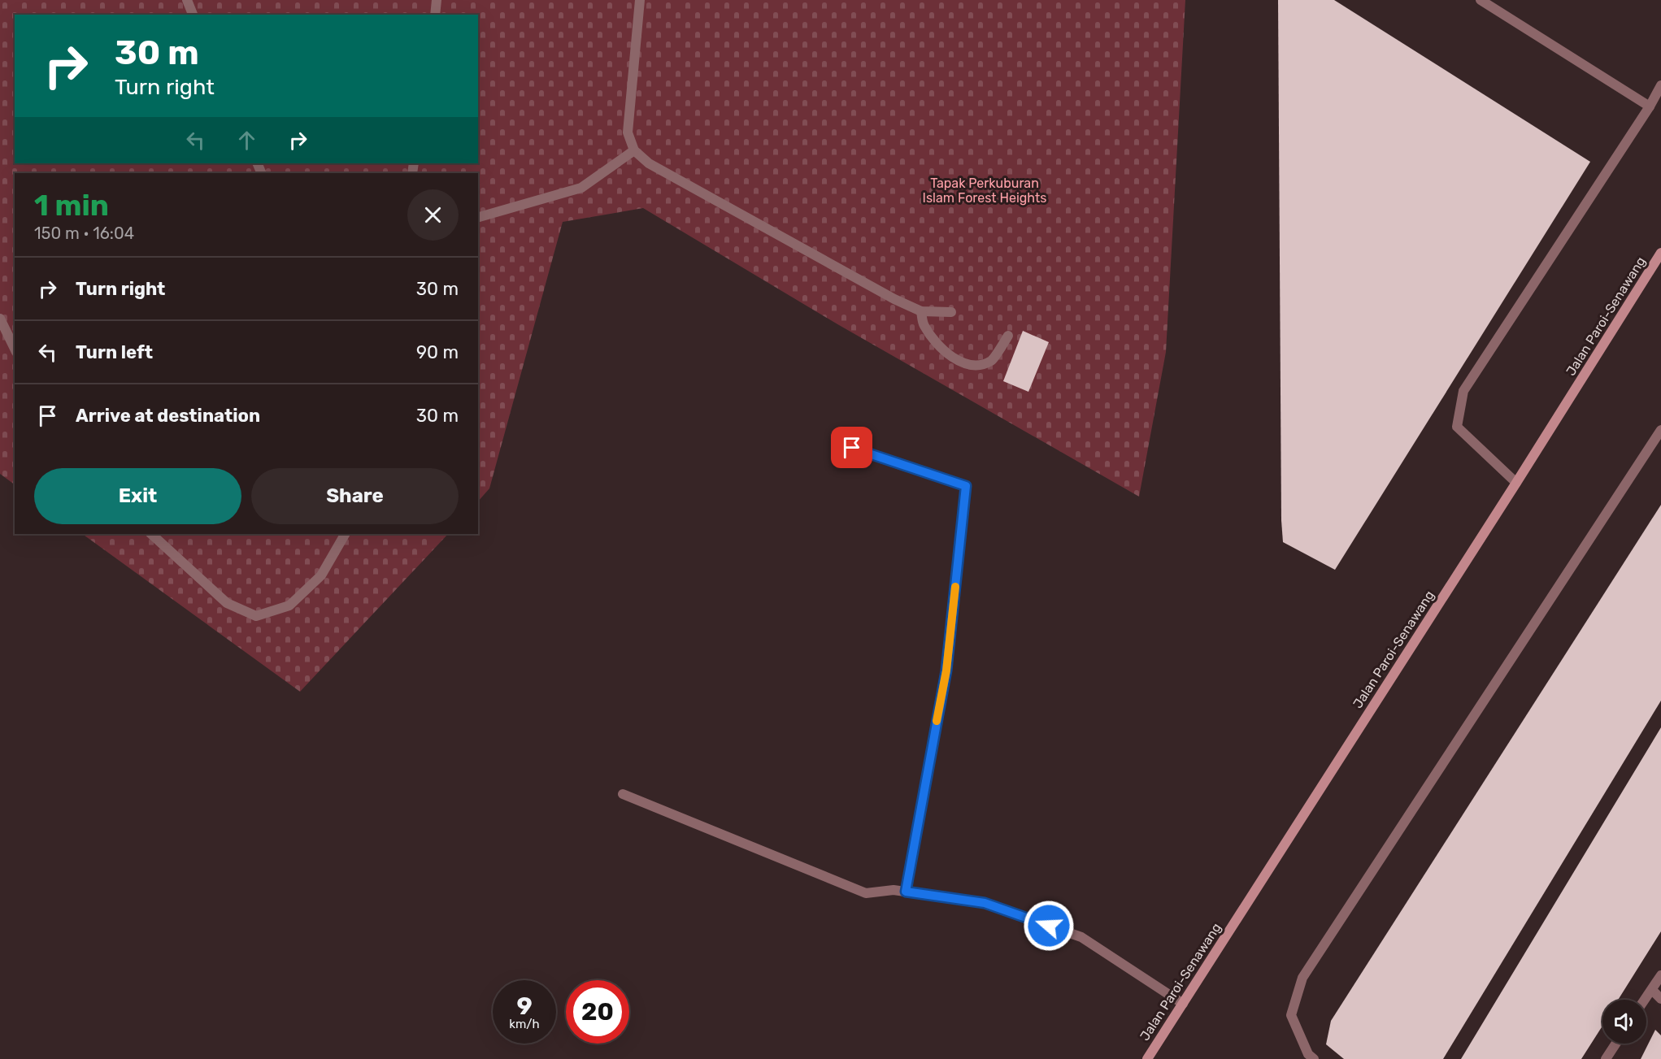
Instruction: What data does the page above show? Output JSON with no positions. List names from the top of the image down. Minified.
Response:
{"streets":{"main road":["Jalan Paroi-Senawang"]},"parks":["Tapak Perkuburan Islam Forest Heights"],"page":{"turn":["30 m","Turn right"],"heading":["1 min","150 m · 16:04"],"list":[{"name":"Turn right","value":"30 m"},{"name":"Turn left","value":"90 m"},{"name":"Arrive at destination","value":"30 m"}],"buttons":["Exit","Share"],"speed":"9 km/h","limit":"20"}}
